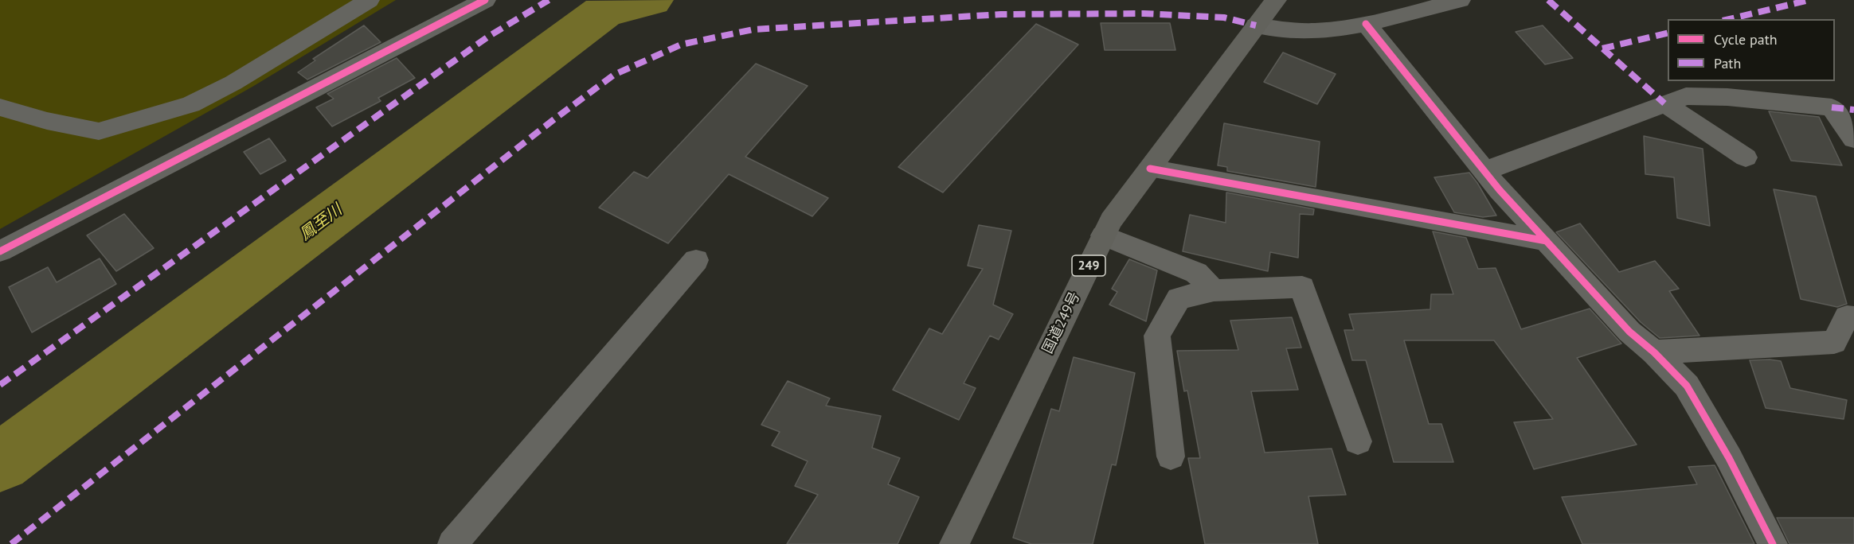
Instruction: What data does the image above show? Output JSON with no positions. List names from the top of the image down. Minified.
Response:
{"streets":{"highway":["249","国道249号"]},"water":["鳳至川"],"legend":["Cycle path","Path"]}
